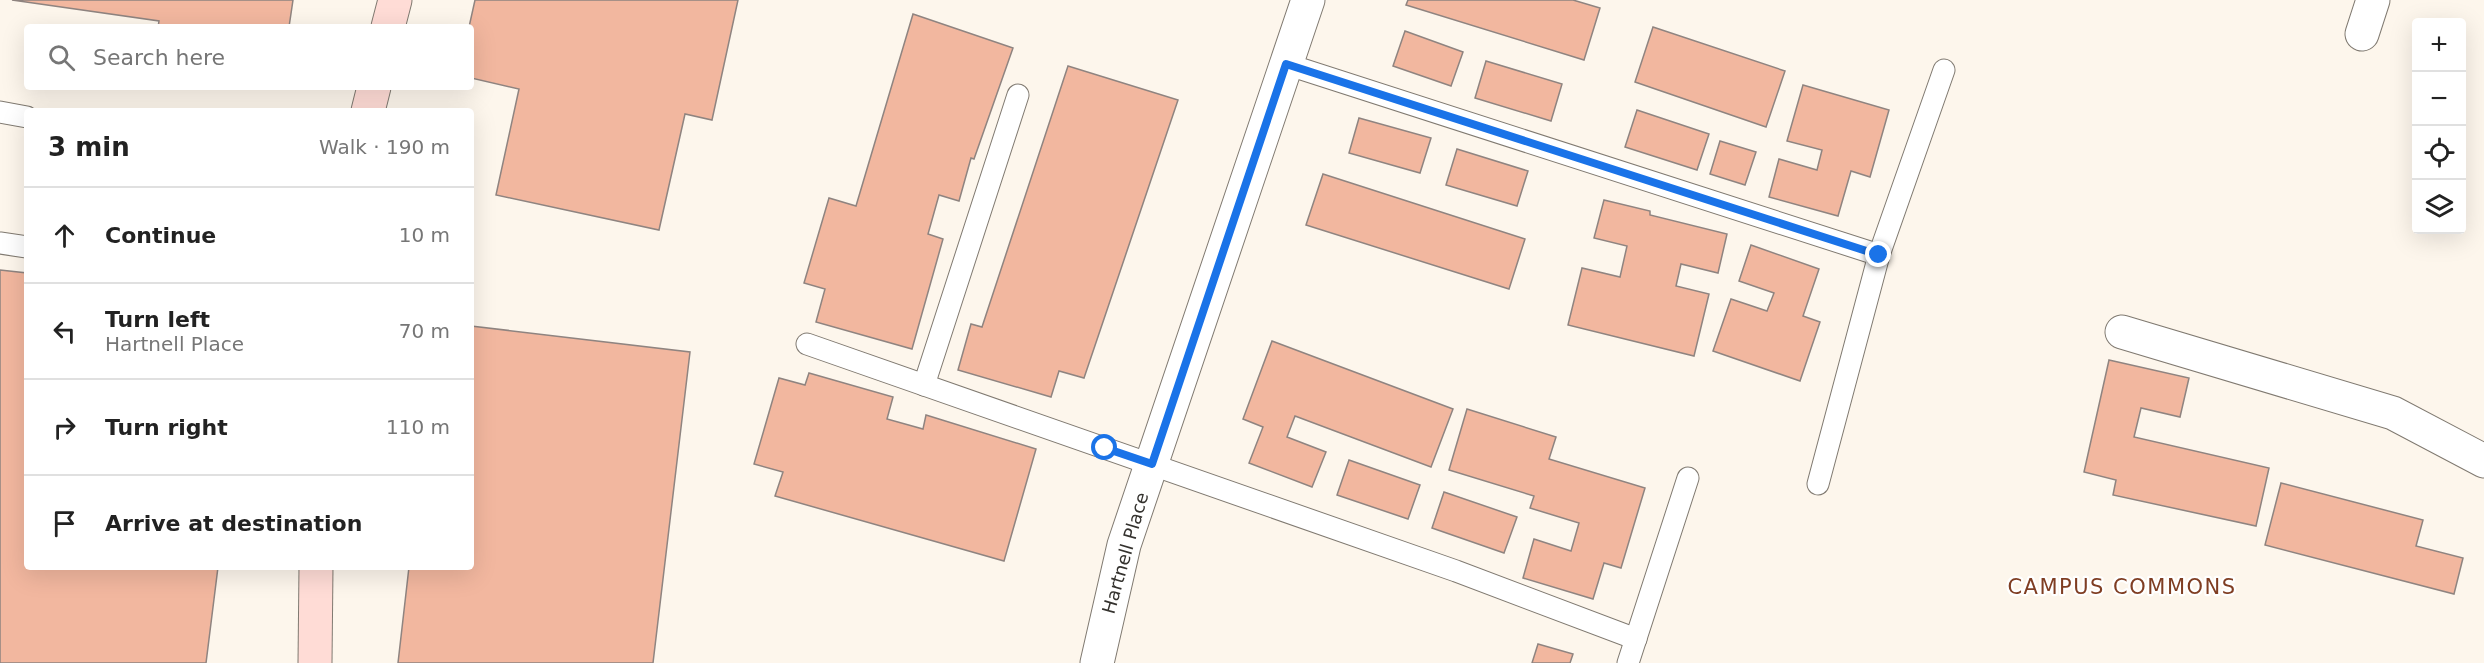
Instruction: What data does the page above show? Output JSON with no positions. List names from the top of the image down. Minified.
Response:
{"streets":{"street":["Hartnell Place"]},"districts":["CAMPUS COMMONS"],"page":{"map_buttons":["+","−"],"search":"Search here","heading":["3 min","Walk · 190 m"],"list":[["Continue","10 m"],["Turn left","Hartnell Place","70 m"],["Turn right","110 m"],"Arrive at destination"]}}
